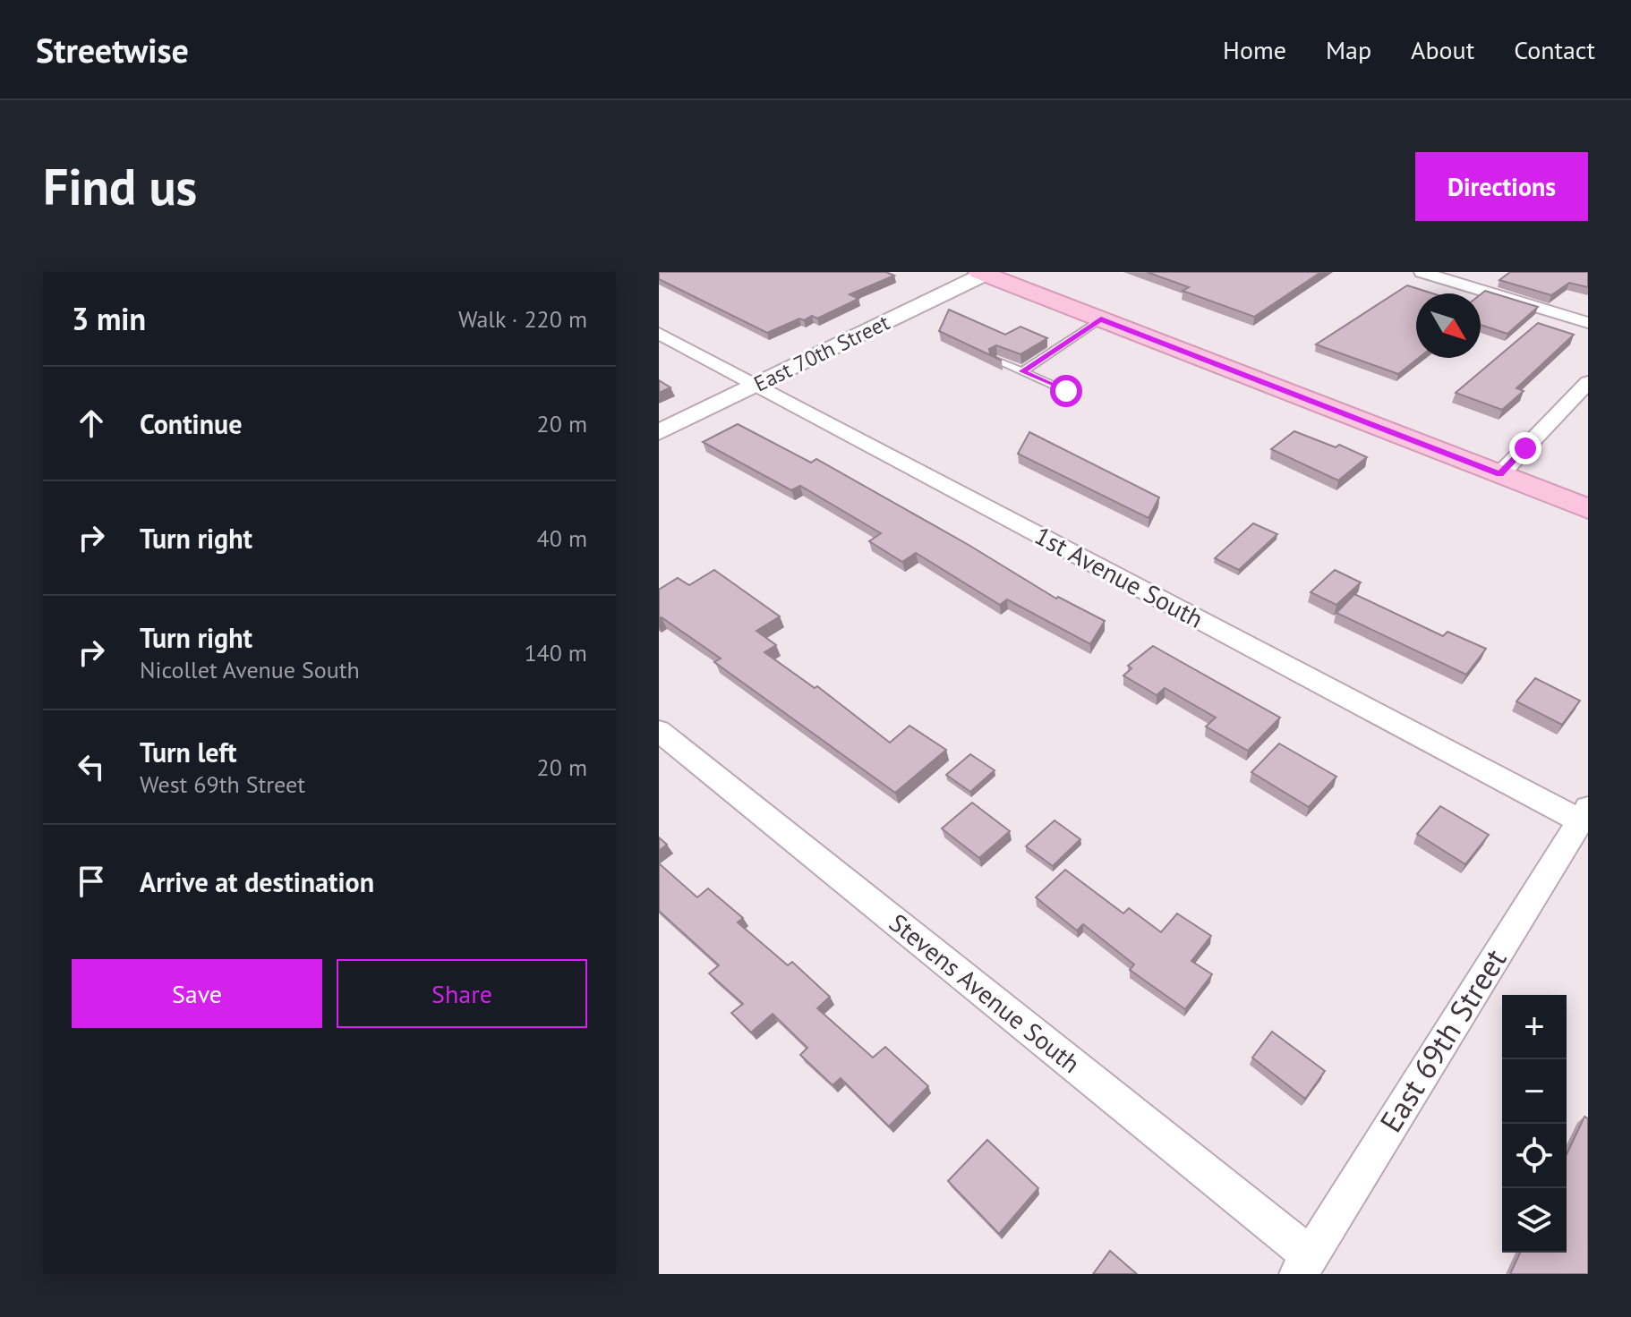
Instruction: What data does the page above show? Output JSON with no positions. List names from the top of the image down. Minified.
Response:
{"streets":{"street":["East 70th Street","1st Avenue South","Stevens Avenue South","East 69th Street"]},"crossings":[["East 70th Street","1st Avenue South"],["1st Avenue South","East 69th Street"],["Stevens Avenue South","East 69th Street"]],"north":"bottom right","page":{"header":"Streetwise","nav":["Home","Map","About","Contact"],"buttons":["Directions",["Save","Share"]],"title":"Find us","heading":["3 min","Walk · 220 m"],"list":[["Continue","20 m"],["Turn right","40 m"],["Turn right","Nicollet Avenue South","140 m"],["Turn left","West 69th Street","20 m"],"Arrive at destination"],"map_buttons":["+","−"]}}
